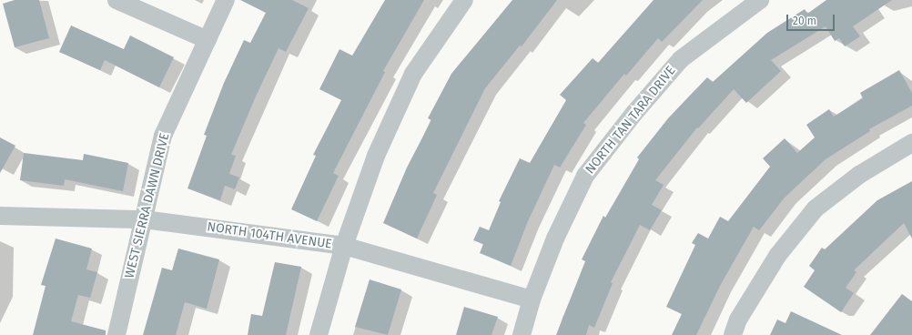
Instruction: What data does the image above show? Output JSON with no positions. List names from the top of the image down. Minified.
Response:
{"streets":{"street":["NORTH TAN TARA DRIVE","WEST SIERRA DAWN DRIVE","NORTH 104TH AVENUE"]},"crossings":[["NORTH TAN TARA DRIVE","NORTH 104TH AVENUE"],["WEST SIERRA DAWN DRIVE","NORTH 104TH AVENUE"]],"scale_bar":"20 m"}
